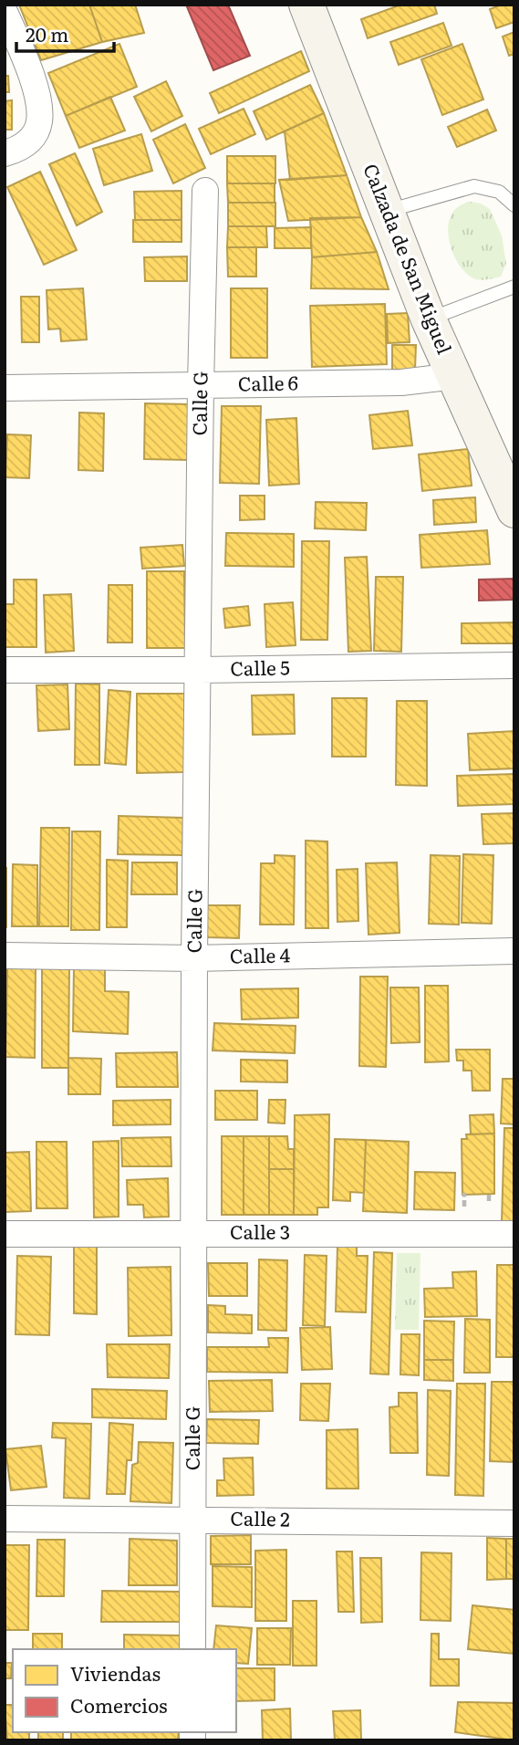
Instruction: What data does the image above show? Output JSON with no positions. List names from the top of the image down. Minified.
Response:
{"streets":{"main road":["Calzada de San Miguel"],"street":["Calle 6","Calle G","Calle 5","Calle 4","Calle 3","Calle 2"]},"crossings":[["Calzada de San Miguel","Calle 6"],["Calle 6","Calle G"],["Calle G","Calle 5"],["Calle G","Calle 4"],["Calle G","Calle 3"],["Calle G","Calle 2"]],"legend":["Viviendas","Comercios"],"scale_bar":"20 m"}
